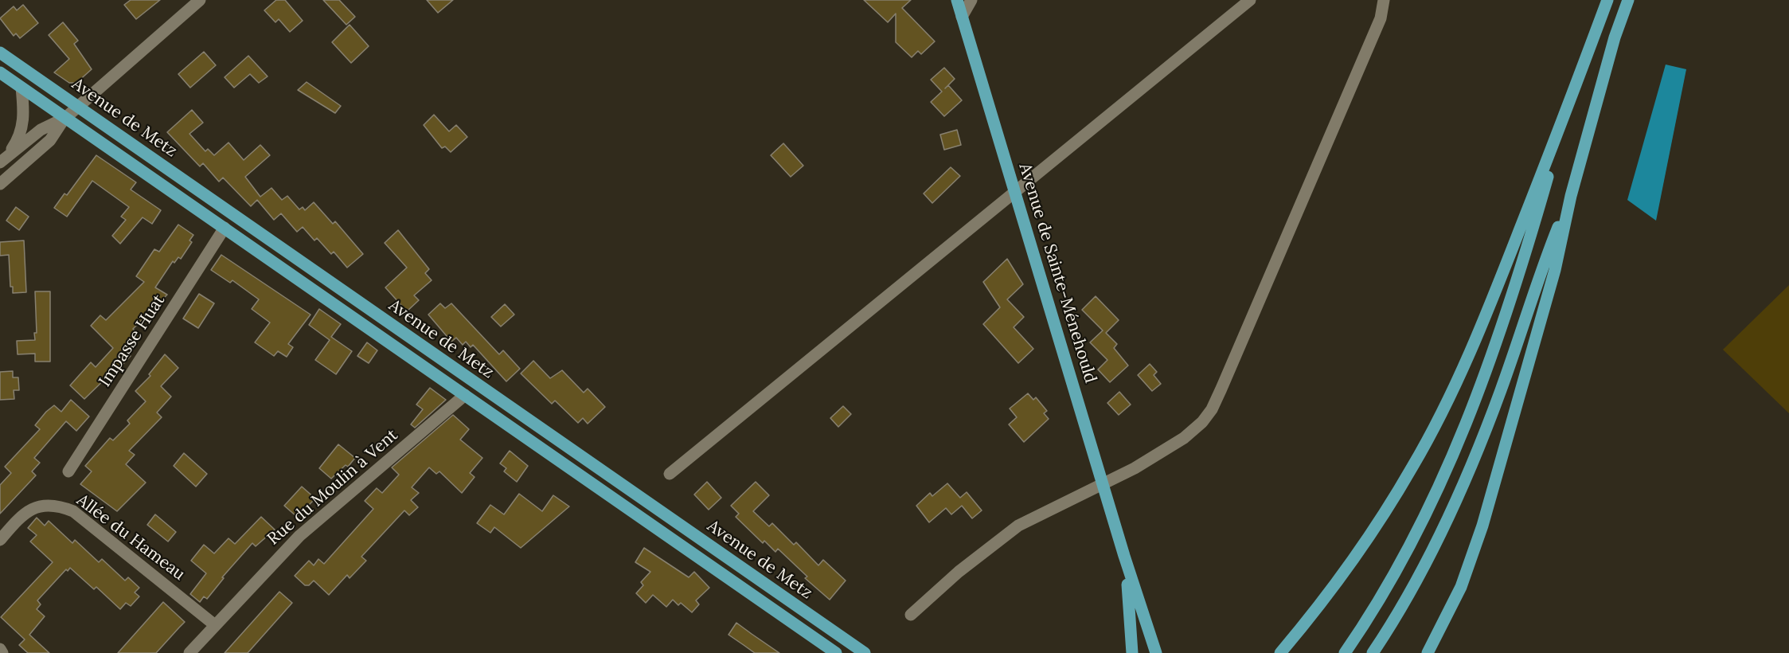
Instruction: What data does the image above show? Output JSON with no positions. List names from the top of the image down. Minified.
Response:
{"streets":{"main road":["Avenue de Metz","Avenue de Sainte-Ménehould"],"street":["Impasse Huat","Rue du Moulin à Vent","Allée du Hameau"]},"crossings":[["Avenue de Metz","Impasse Huat"],["Avenue de Metz","Rue du Moulin à Vent"],["Rue du Moulin à Vent","Allée du Hameau"]]}
